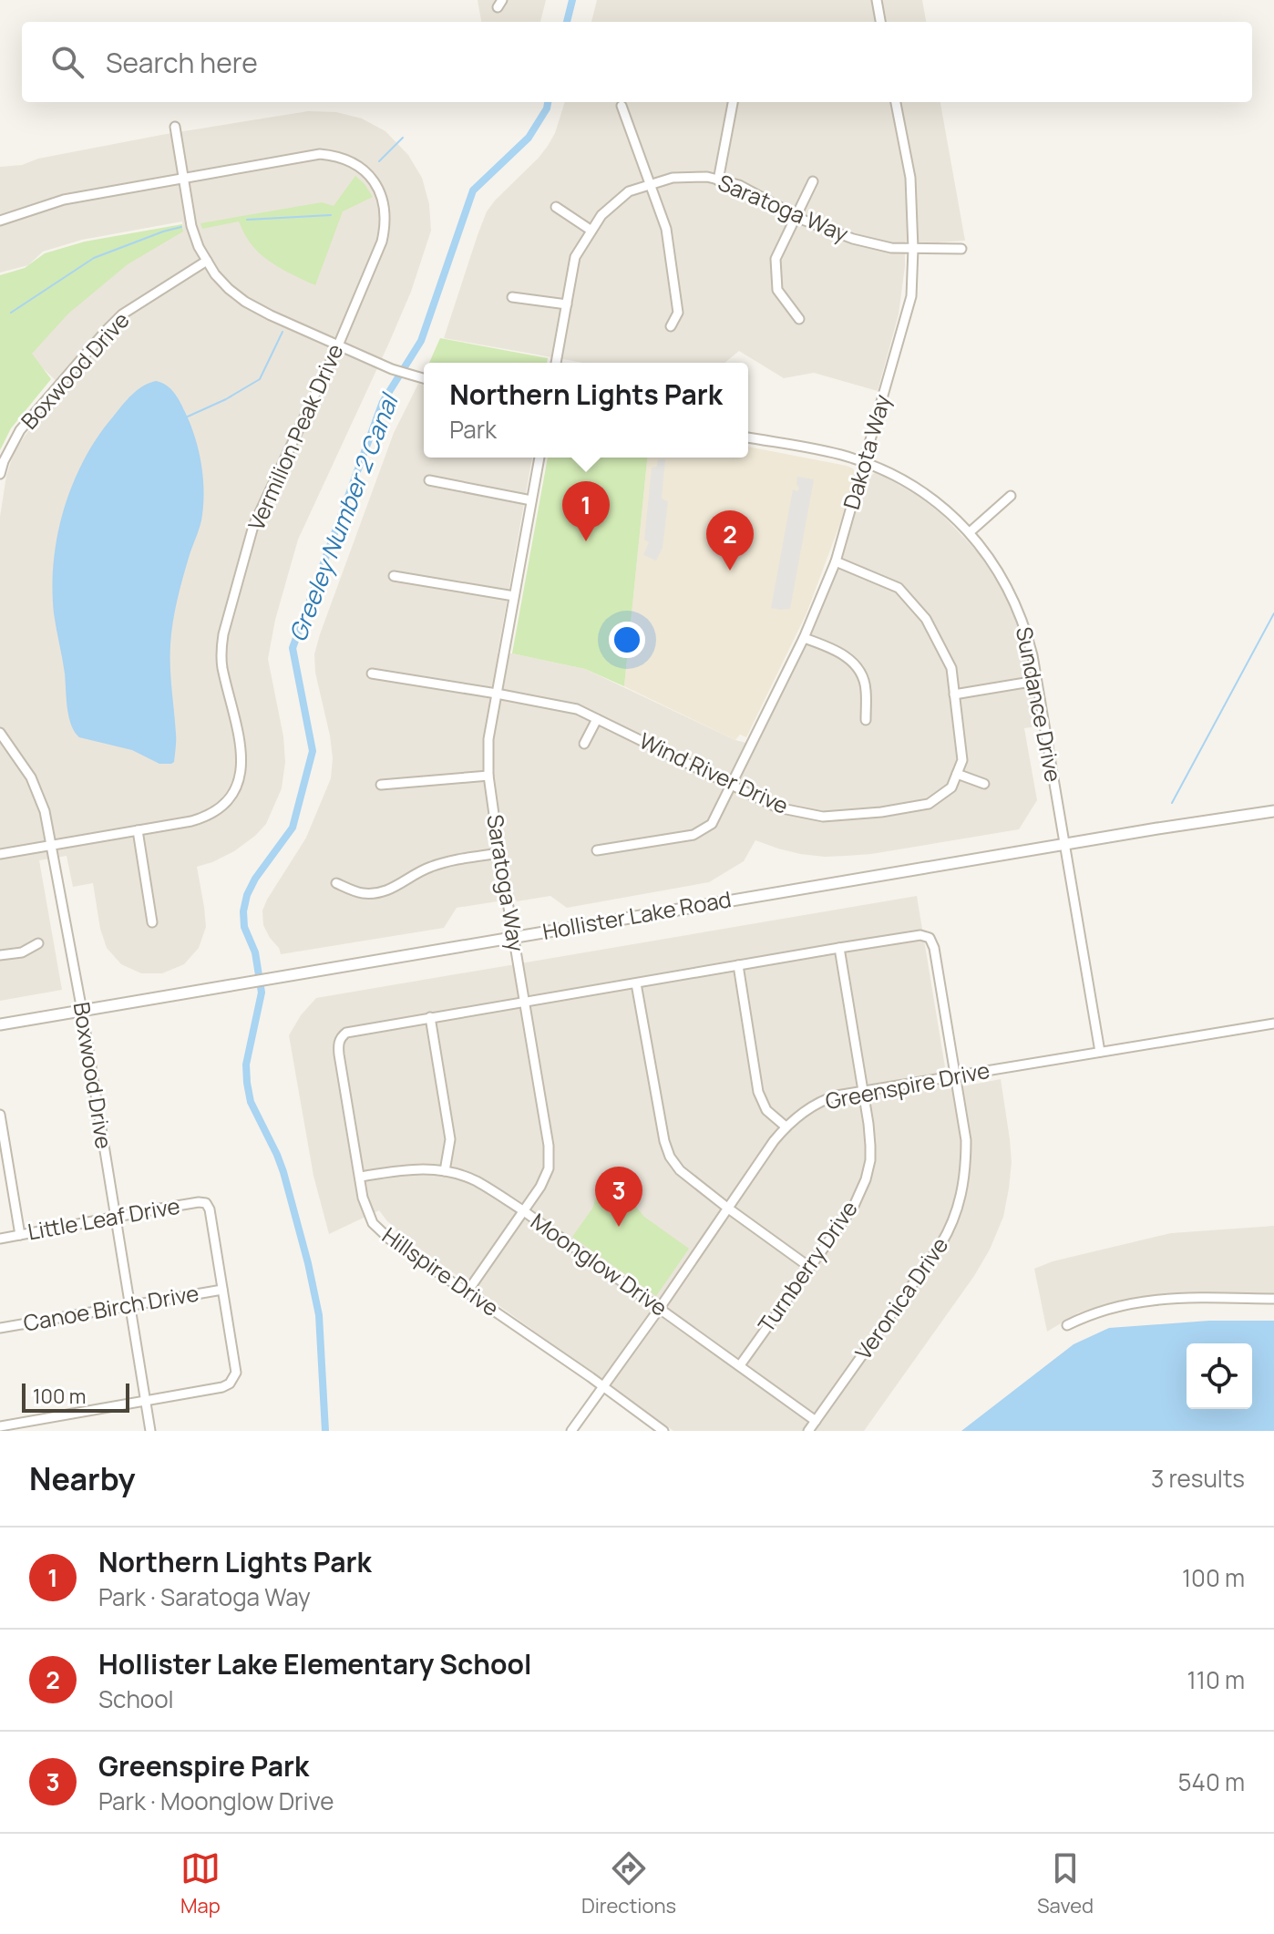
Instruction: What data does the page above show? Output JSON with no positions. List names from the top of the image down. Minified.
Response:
{"streets":{"street":["Saratoga Way","Boxwood Drive","Vermilion Peak Drive","Dakota Way","Sundance Drive","Wind River Drive","Hollister Lake Road","Greenspire Drive","Little Leaf Drive","Moonglow Drive","Turnberry Drive","Hillspire Drive","Veronica Drive","Canoe Birch Drive"]},"crossings":[["Saratoga Way","Dakota Way"],["Saratoga Way","Wind River Drive"],["Saratoga Way","Hollister Lake Road"],["Saratoga Way","Moonglow Drive"],["Saratoga Way","Hillspire Drive"],["Boxwood Drive","Vermilion Peak Drive"],["Boxwood Drive","Hollister Lake Road"],["Boxwood Drive","Little Leaf Drive"],["Boxwood Drive","Canoe Birch Drive"],["Dakota Way","Sundance Drive"],["Dakota Way","Wind River Drive"],["Sundance Drive","Hollister Lake Road"],["Sundance Drive","Greenspire Drive"],["Greenspire Drive","Moonglow Drive"],["Greenspire Drive","Turnberry Drive"],["Greenspire Drive","Hillspire Drive"],["Greenspire Drive","Veronica Drive"],["Little Leaf Drive","Canoe Birch Drive"],["Moonglow Drive","Turnberry Drive"],["Moonglow Drive","Hillspire Drive"],["Moonglow Drive","Veronica Drive"],["Turnberry Drive","Veronica Drive"]],"water":["Greeley Number 2 Canal"],"scale_bar":"100 m","page":{"search":"Search here","popup":["Northern Lights Park","Park"],"pins":["1","2","3"],"scale":"100 m","heading":["Nearby","3 results"],"list":[{"mark":"1","name":"Northern Lights Park","note":"Park · Saratoga Way","value":"100 m"},{"mark":"2","name":"Hollister Lake Elementary School","note":"School","value":"110 m"},{"mark":"3","name":"Greenspire Park","note":"Park · Moonglow Drive","value":"540 m"}],"nav":["Map","Directions","Saved"]}}
